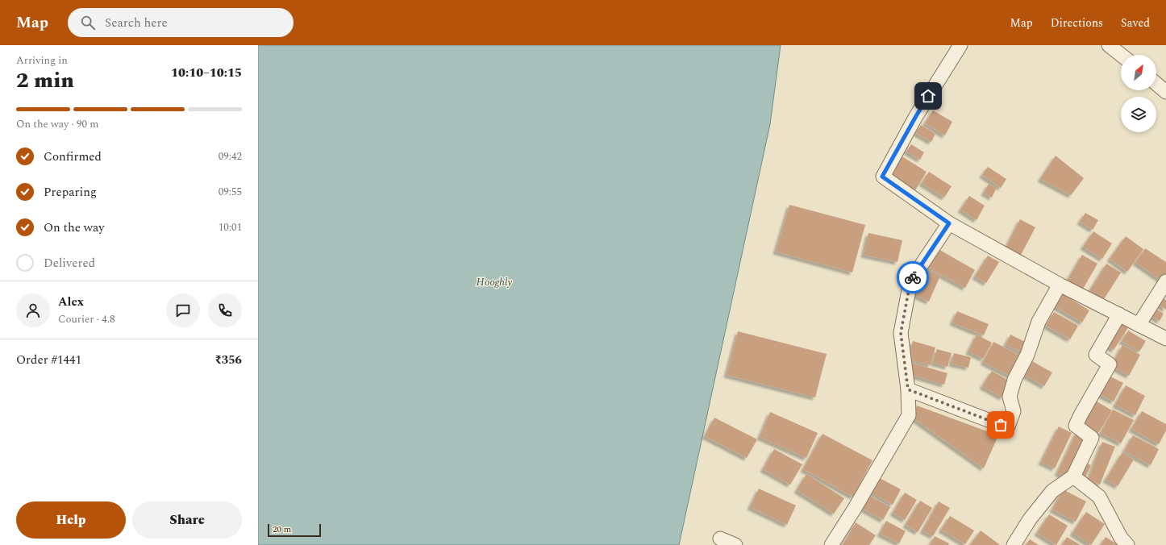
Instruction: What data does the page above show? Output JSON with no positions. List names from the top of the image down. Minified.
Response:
{"water":["Hooghly"],"scale_bar":"20 m","north":"top right","page":{"header":"Map","search":"Search here","nav":["Map","Directions","Saved"],"heading":["2 min","Arriving in","10:10–10:15"],"panel":["Alex","Courier · 4.8","Order #1441","₹356"],"bar":"On the way · 90 m","list":[["Confirmed","09:42"],["Preparing","09:55"],["On the way","10:01"],"Delivered"],"buttons":["Help","Share"],"scale":"20 m"}}
